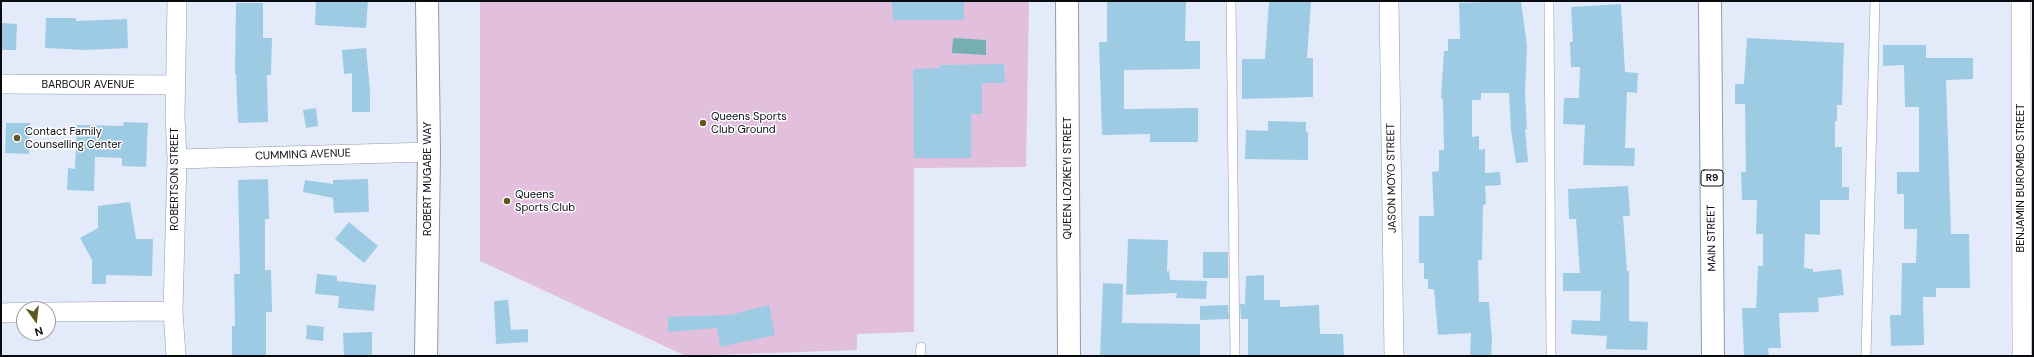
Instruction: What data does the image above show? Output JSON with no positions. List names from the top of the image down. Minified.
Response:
{"streets":{"main road":["QUEEN LOZIKEYI STREET","R9","ROBERT MUGABE WAY","MAIN STREET"],"street":["BARBOUR AVENUE","CUMMING AVENUE","JASON MOYO STREET","BENJAMIN BUROMBO STREET","ROBERTSON STREET"]},"crossings":[["BARBOUR AVENUE","ROBERTSON STREET"],["CUMMING AVENUE","ROBERTSON STREET"],["CUMMING AVENUE","ROBERT MUGABE WAY"]],"places":["Queens Sports Club Ground","Contact Family Counselling Center","Queens Sports Club"],"north":"bottom"}
